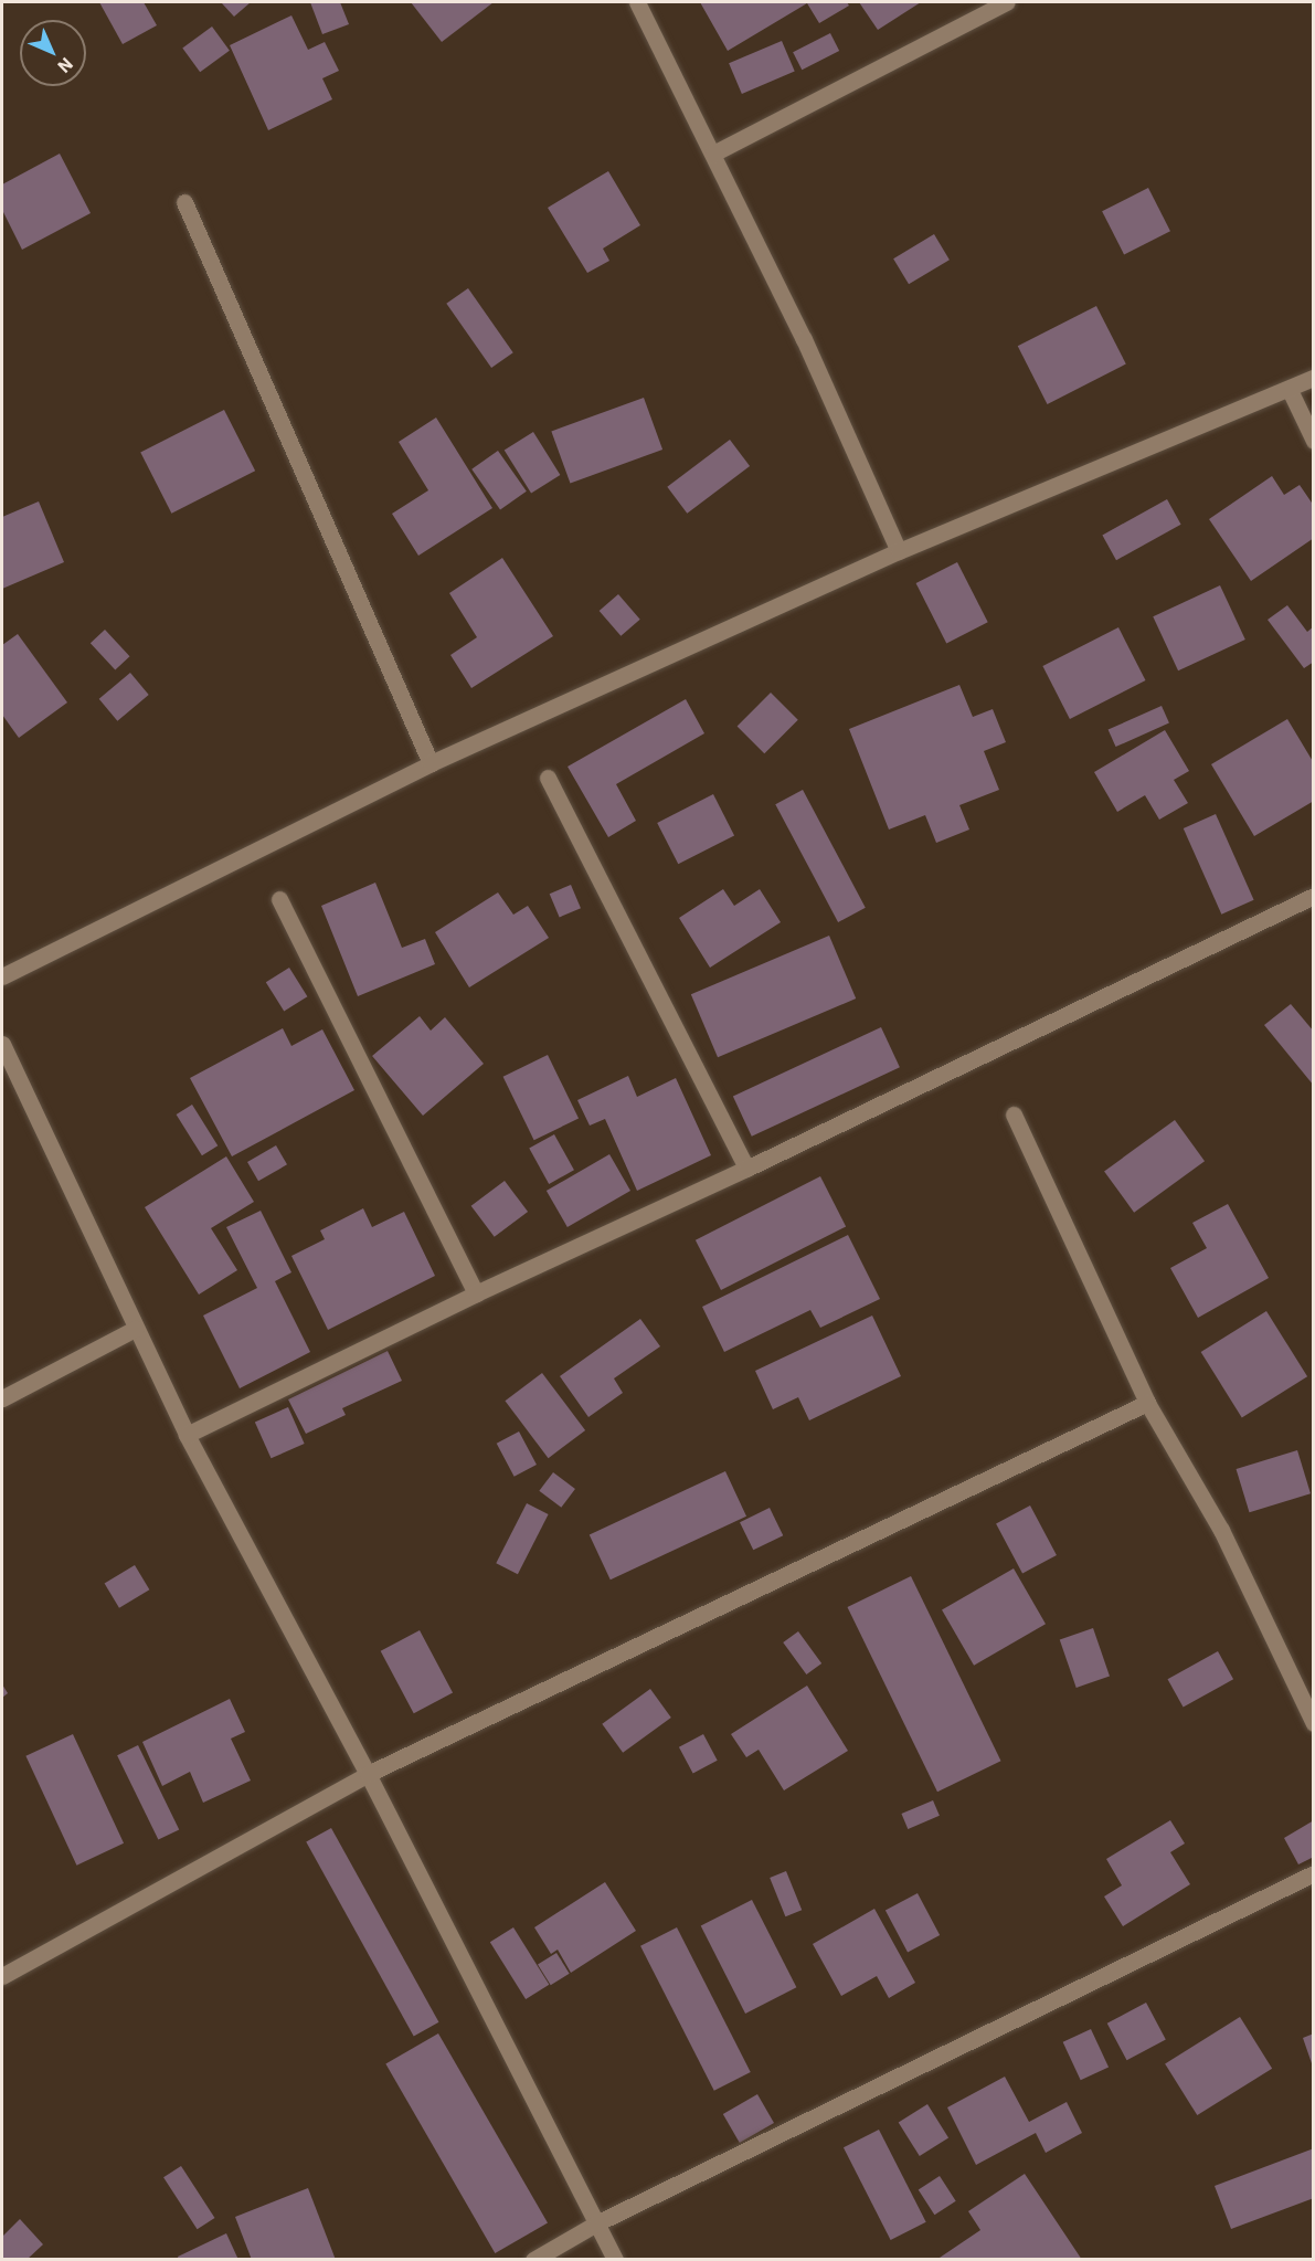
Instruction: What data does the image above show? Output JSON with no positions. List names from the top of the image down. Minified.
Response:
{"north":"bottom right"}
